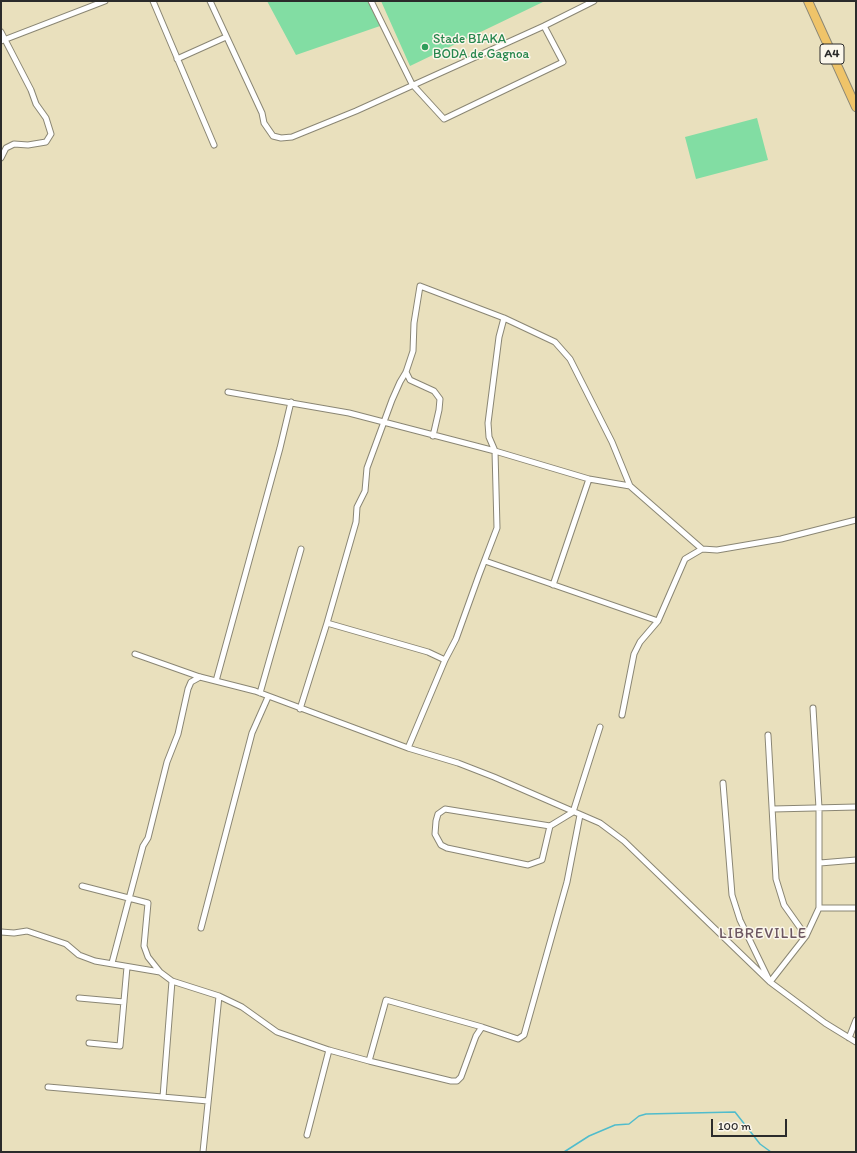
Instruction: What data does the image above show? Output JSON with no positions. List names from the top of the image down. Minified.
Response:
{"streets":{"main road":["A4"]},"districts":["LIBREVILLE"],"places":["Stade BIAKA BODA de Gagnoa"],"scale_bar":"100 m"}
